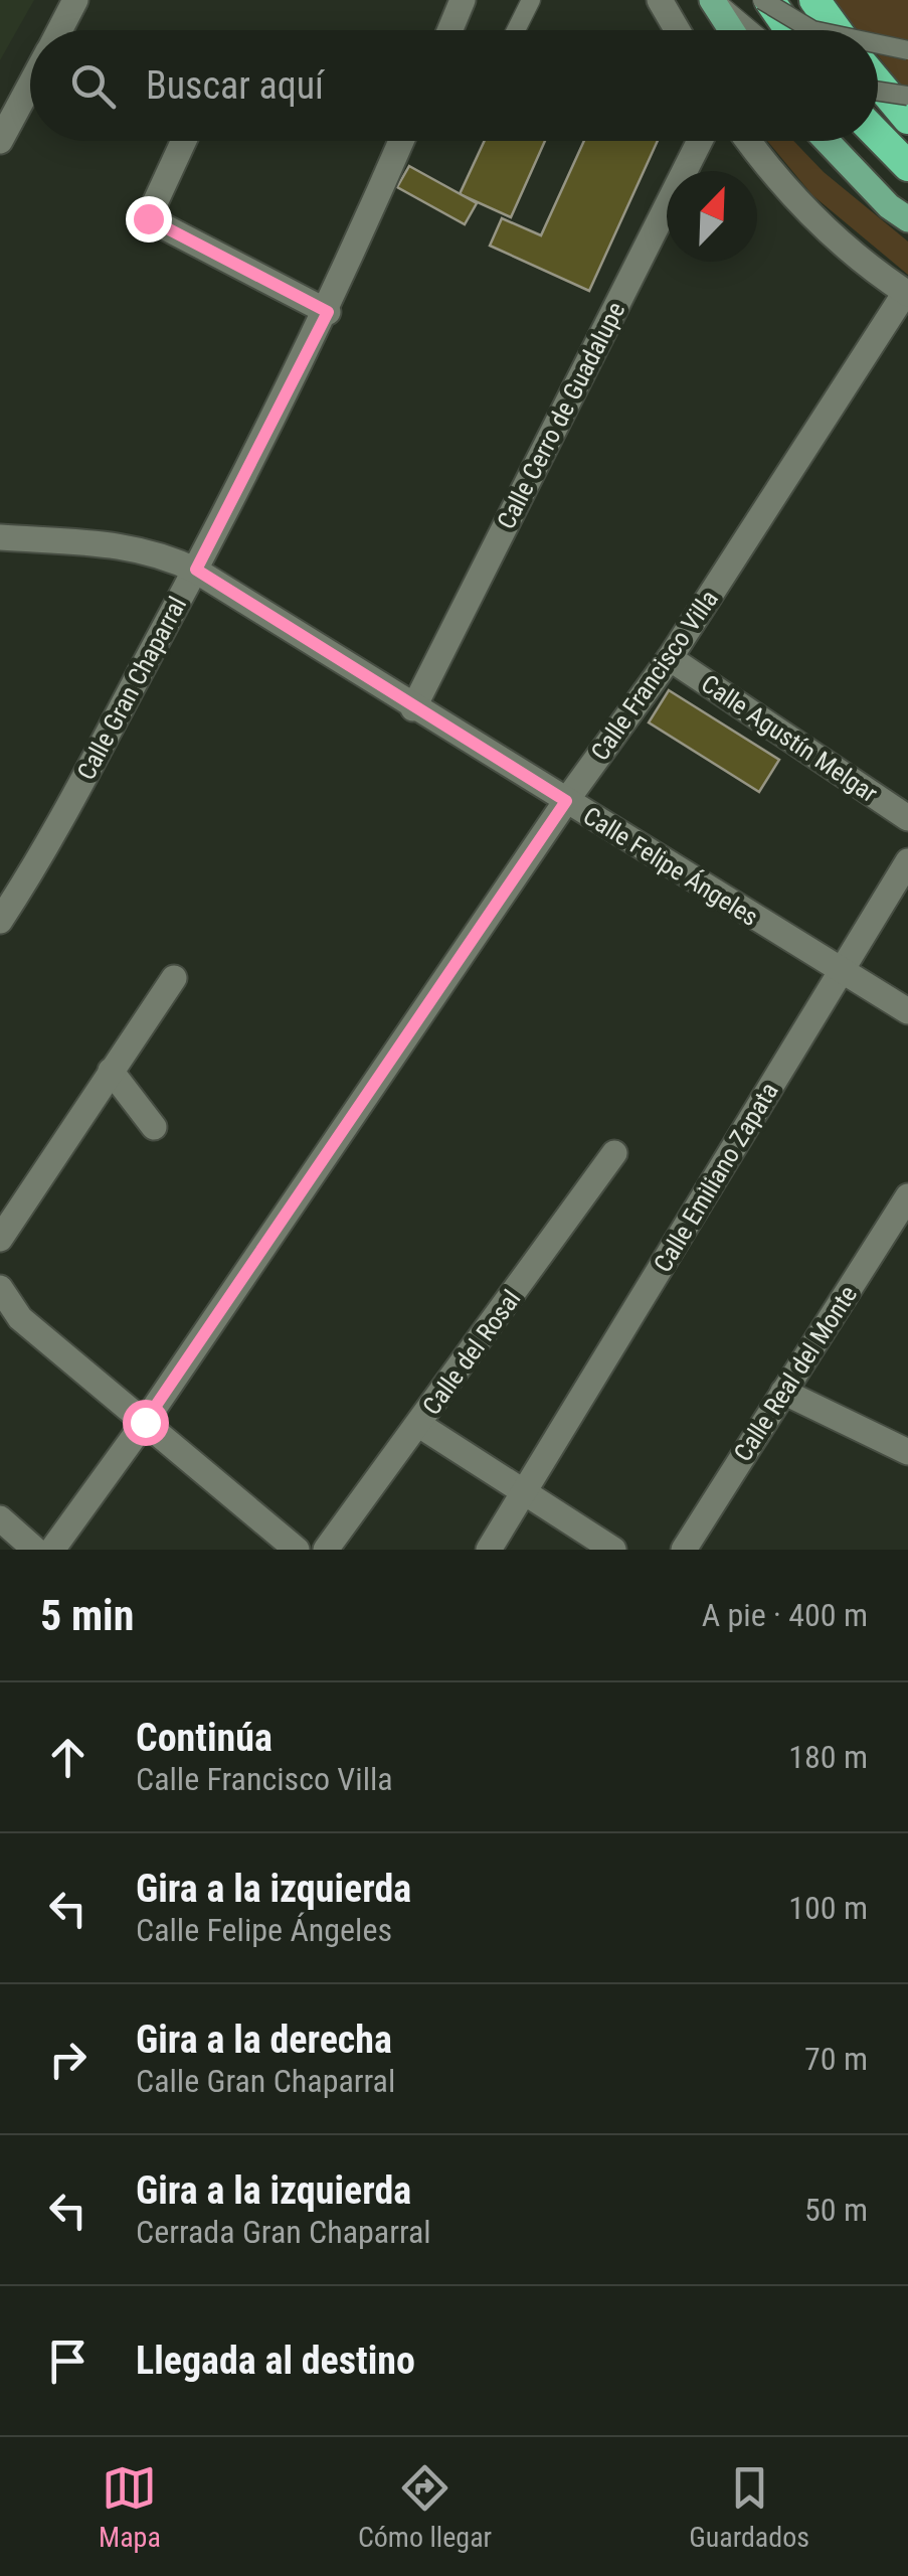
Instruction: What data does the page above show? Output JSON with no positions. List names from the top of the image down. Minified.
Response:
{"streets":{"street":["Calle Cerro de Guadalupe","Calle Francisco Villa","Calle Gran Chaparral","Calle Agustín Melgar","Calle Felipe Ángeles","Calle Emiliano Zapata","Calle del Rosal","Calle Real del Monte"]},"crossings":[["Calle Cerro de Guadalupe","Calle Felipe Ángeles"],["Calle Francisco Villa","Calle Agustín Melgar"],["Calle Francisco Villa","Calle Felipe Ángeles"],["Calle Gran Chaparral","Calle Felipe Ángeles"],["Calle Felipe Ángeles","Calle Emiliano Zapata"]],"north":"top right","page":{"search":"Buscar aquí","heading":["5 min","A pie · 400 m"],"list":[["Continúa","Calle Francisco Villa","180 m"],["Gira a la izquierda","Calle Felipe Ángeles","100 m"],["Gira a la derecha","Calle Gran Chaparral","70 m"],["Gira a la izquierda","Cerrada Gran Chaparral","50 m"],"Llegada al destino"],"nav":["Mapa","Cómo llegar","Guardados"]}}
